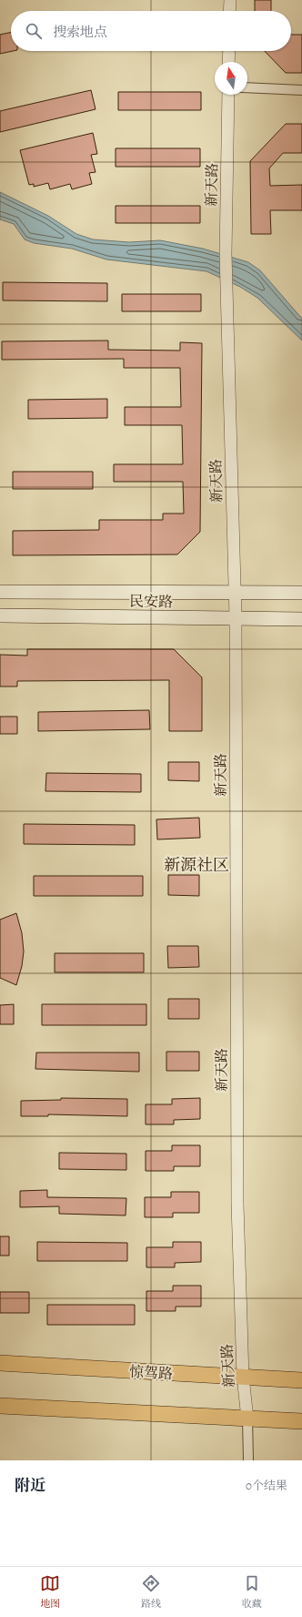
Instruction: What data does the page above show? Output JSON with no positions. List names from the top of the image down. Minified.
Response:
{"streets":{"main road":["民安路","惊驾路"],"street":["新天路"]},"crossings":[["新天路","民安路"],["新天路","惊驾路"]],"districts":["新源社区"],"north":"top","page":{"search":"搜索地点","heading":["附近","0个结果"],"nav":["地图","路线","收藏"]}}
